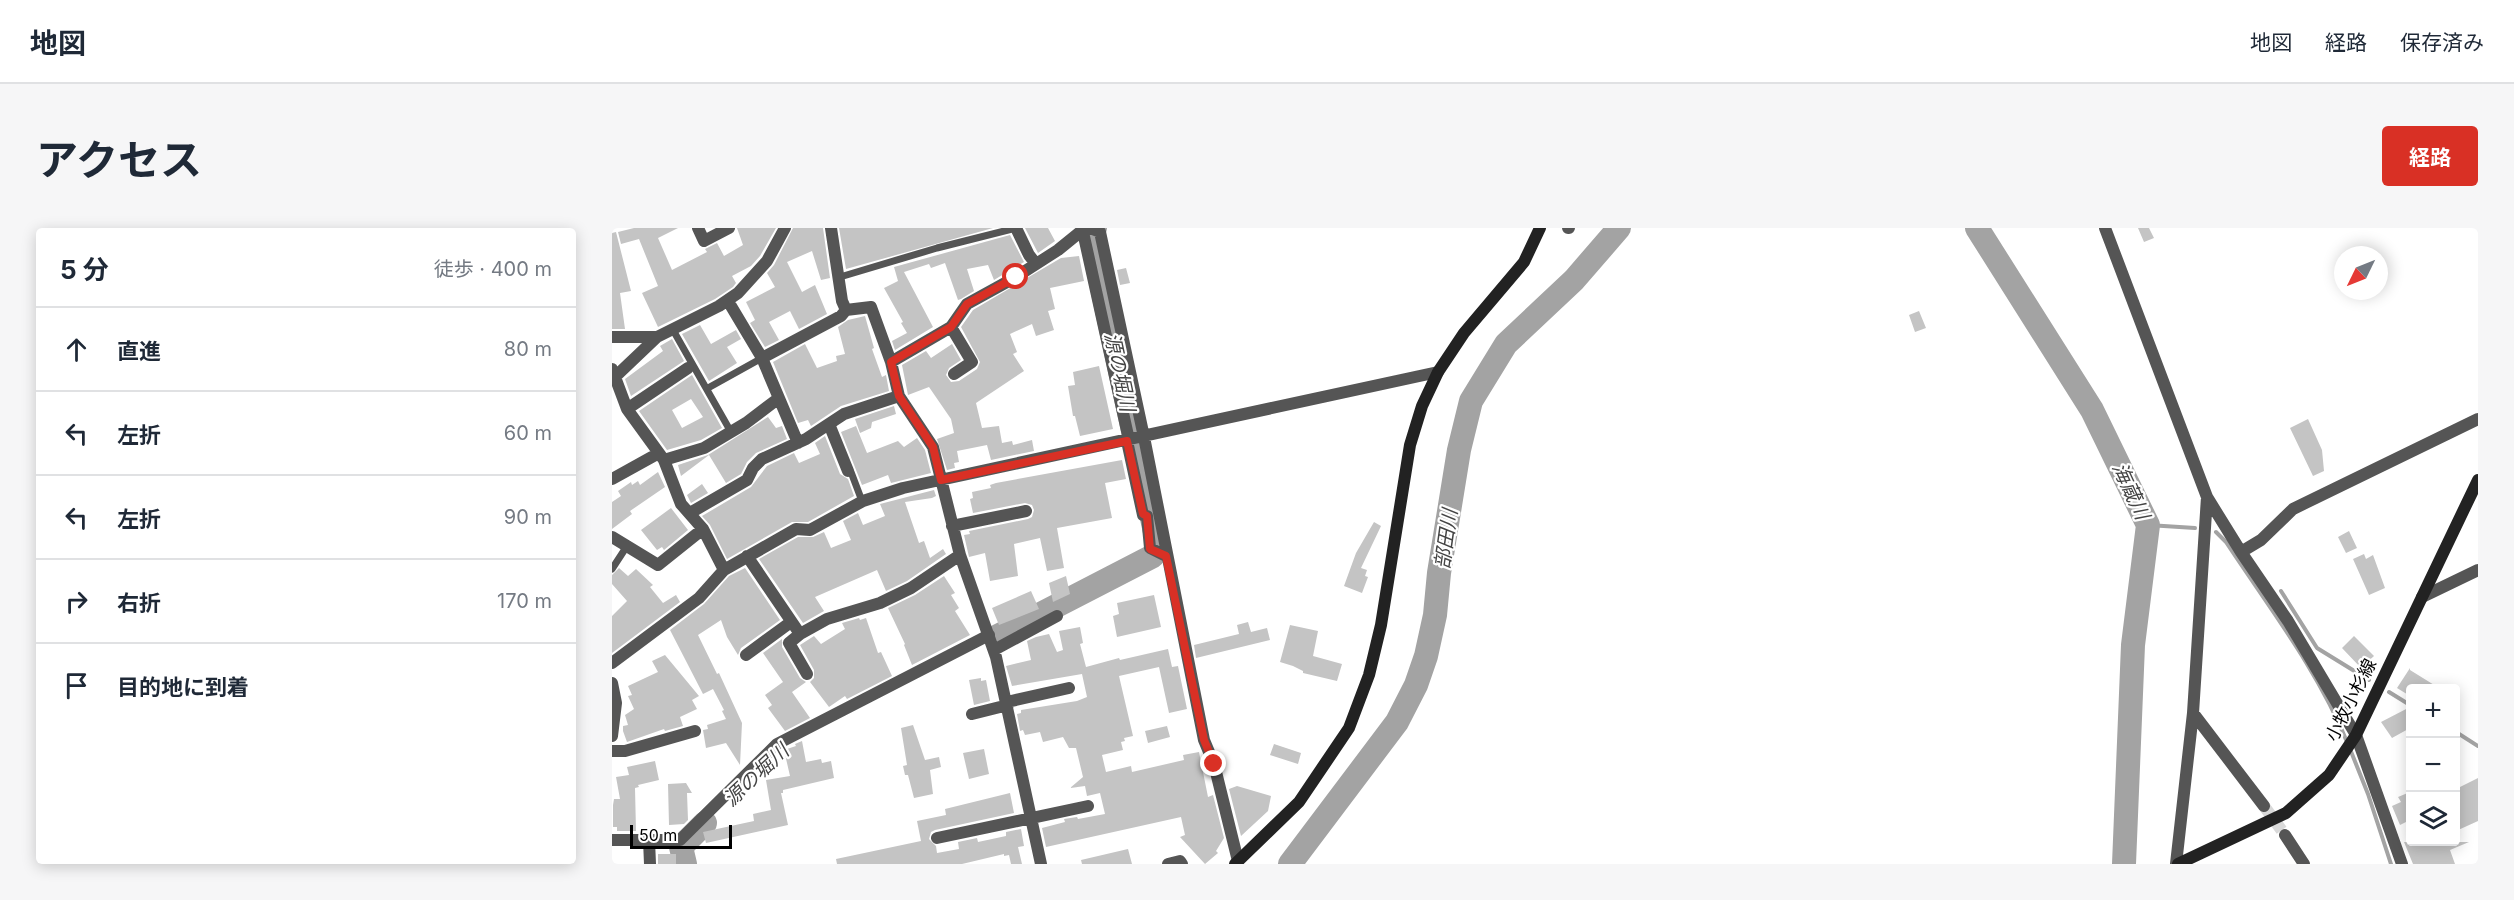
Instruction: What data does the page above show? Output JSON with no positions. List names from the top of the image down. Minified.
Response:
{"streets":{"street":["小牧小杉線"]},"water":["源の堀川","海蔵川","部田川"],"scale_bar":"50 m","north":"bottom left","page":{"header":"地図","nav":["地図","経路","保存済み"],"title":"アクセス","buttons":"経路","heading":["5 分","徒歩 · 400 m"],"list":[["直進","80 m"],["左折","60 m"],["左折","90 m"],["右折","170 m"],"目的地に到着"],"map_buttons":["+","−"],"scale":"50 m"}}
